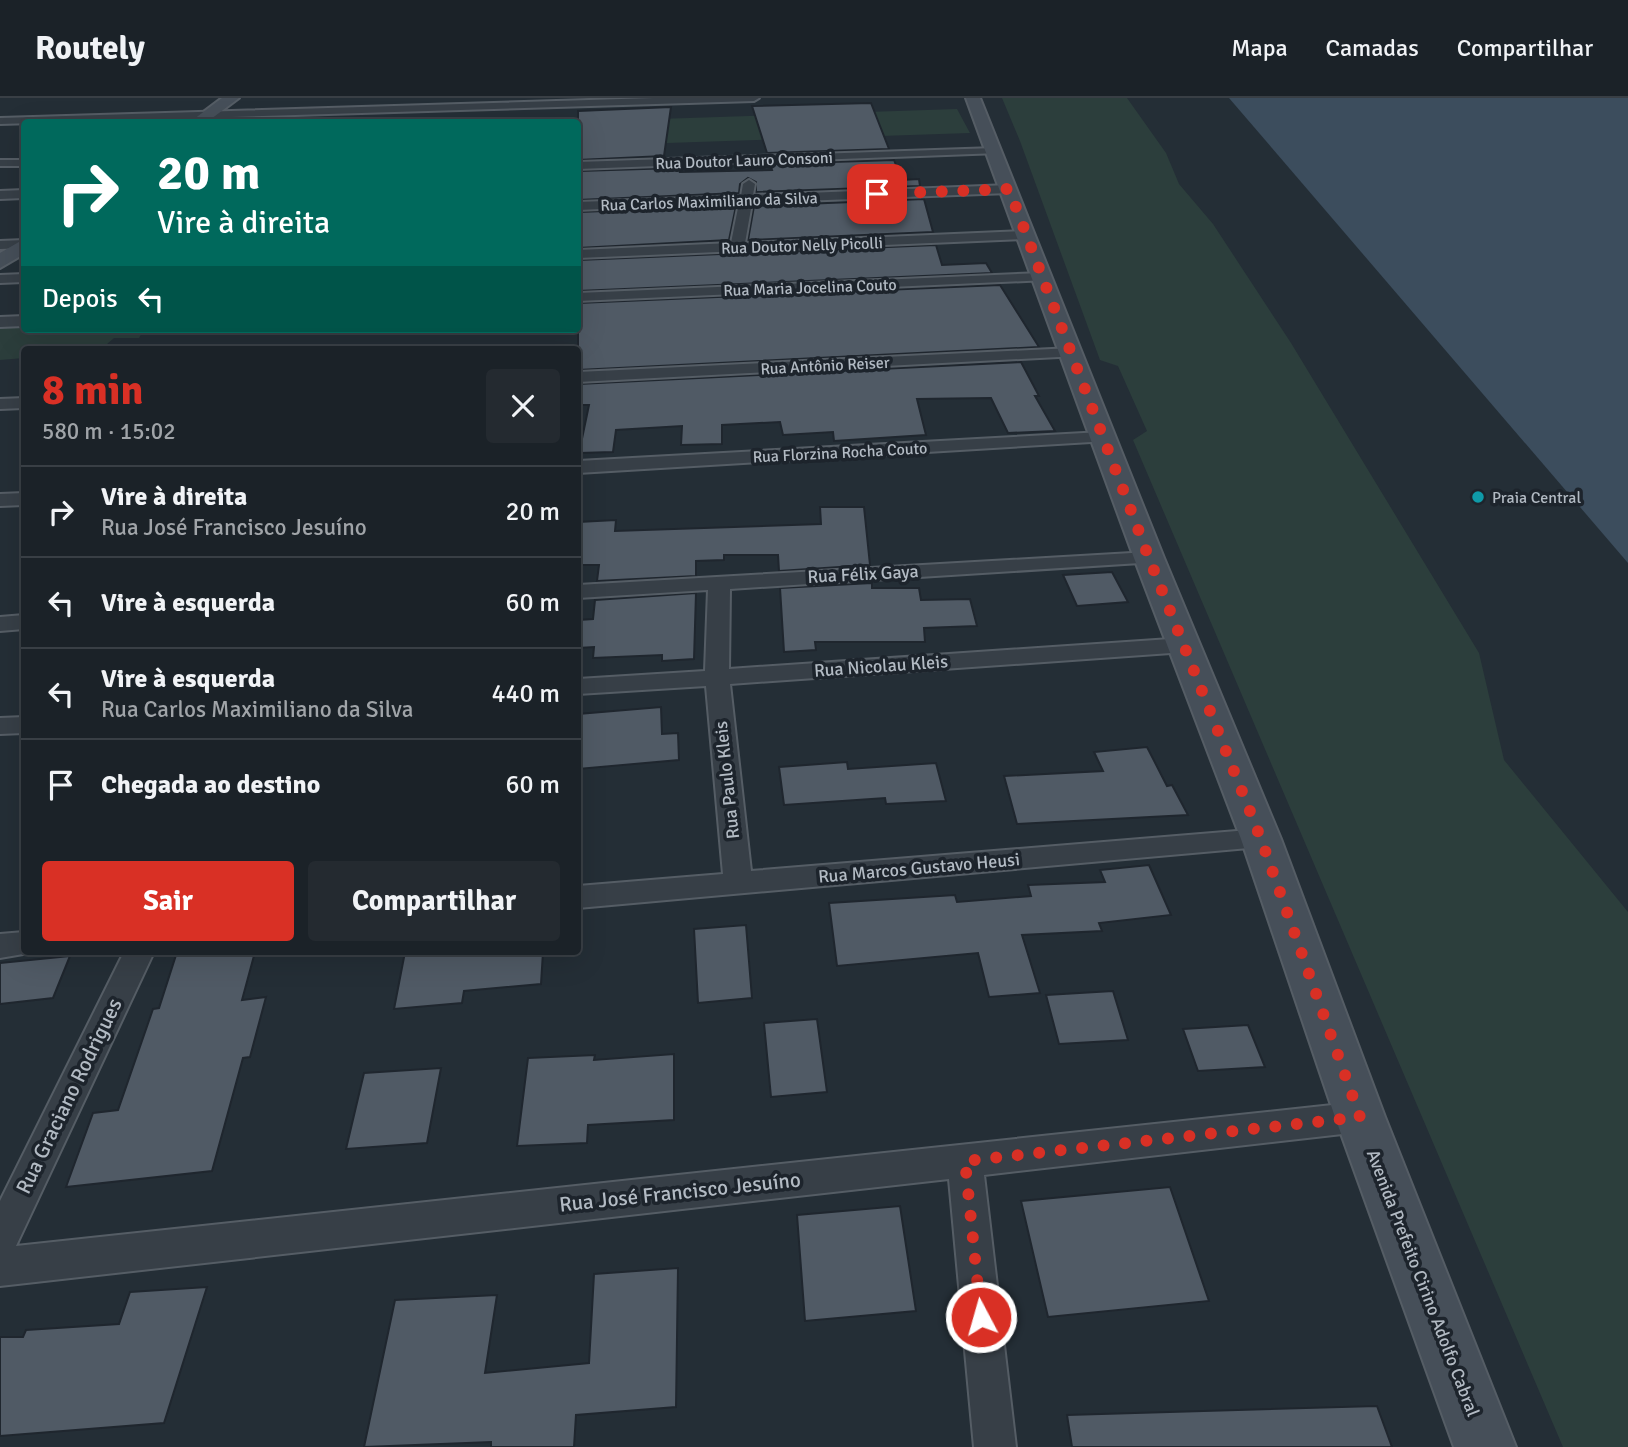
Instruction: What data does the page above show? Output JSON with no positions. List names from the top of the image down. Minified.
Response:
{"streets":{"main road":["Avenida Prefeito Cirino Adolfo Cabral"],"street":["Rua Doutor Lauro Consoni","Rua Carlos Maximiliano da Silva","Rua Doutor Nelly Picolli","Rua Maria Jocelina Couto","Rua Antônio Reiser","Rua Florzina Rocha Couto","Rua Félix Gaya","Rua Nicolau Kleis","Rua Paulo Kleis","Rua Marcos Gustavo Heusi","Rua Graciano Rodrigues","Rua José Francisco Jesuíno"]},"crossings":[["Rua Doutor Lauro Consoni","Avenida Prefeito Cirino Adolfo Cabral"],["Rua Carlos Maximiliano da Silva","Avenida Prefeito Cirino Adolfo Cabral"],["Rua Doutor Nelly Picolli","Avenida Prefeito Cirino Adolfo Cabral"],["Rua Maria Jocelina Couto","Avenida Prefeito Cirino Adolfo Cabral"],["Rua Antônio Reiser","Avenida Prefeito Cirino Adolfo Cabral"],["Rua Florzina Rocha Couto","Avenida Prefeito Cirino Adolfo Cabral"],["Rua Félix Gaya","Rua Paulo Kleis"],["Rua Félix Gaya","Avenida Prefeito Cirino Adolfo Cabral"],["Rua Nicolau Kleis","Rua Paulo Kleis"],["Rua Nicolau Kleis","Avenida Prefeito Cirino Adolfo Cabral"],["Rua Paulo Kleis","Rua Marcos Gustavo Heusi"],["Rua Marcos Gustavo Heusi","Avenida Prefeito Cirino Adolfo Cabral"],["Rua José Francisco Jesuíno","Avenida Prefeito Cirino Adolfo Cabral"]],"places":["Praia Central"],"page":{"header":"Routely","nav":["Mapa","Camadas","Compartilhar"],"turn":["20 m","Vire à direita"],"then":"Depois","heading":["8 min","580 m · 15:02"],"list":[{"name":"Vire à direita","note":"Rua José Francisco Jesuíno","value":"20 m"},{"name":"Vire à esquerda","value":"60 m"},{"name":"Vire à esquerda","note":"Rua Carlos Maximiliano da Silva","value":"440 m"},{"name":"Chegada ao destino","value":"60 m"}],"buttons":["Sair","Compartilhar"]}}
